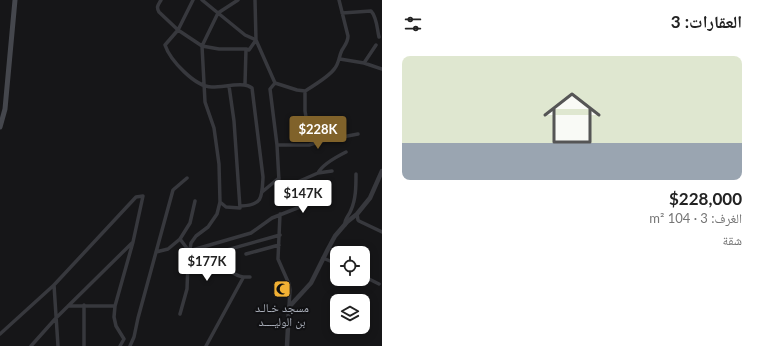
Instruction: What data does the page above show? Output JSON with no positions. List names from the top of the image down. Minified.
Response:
{"places":{"mosque":["مسجد خـالـد بن الوليــــد"]},"page":{"heading":"العقارات: 3","list":[{"name":"$228,000","note":"الغرف: 3 · 104 m² · شقة"}],"price":["$228K","$147K","$177K"]}}
